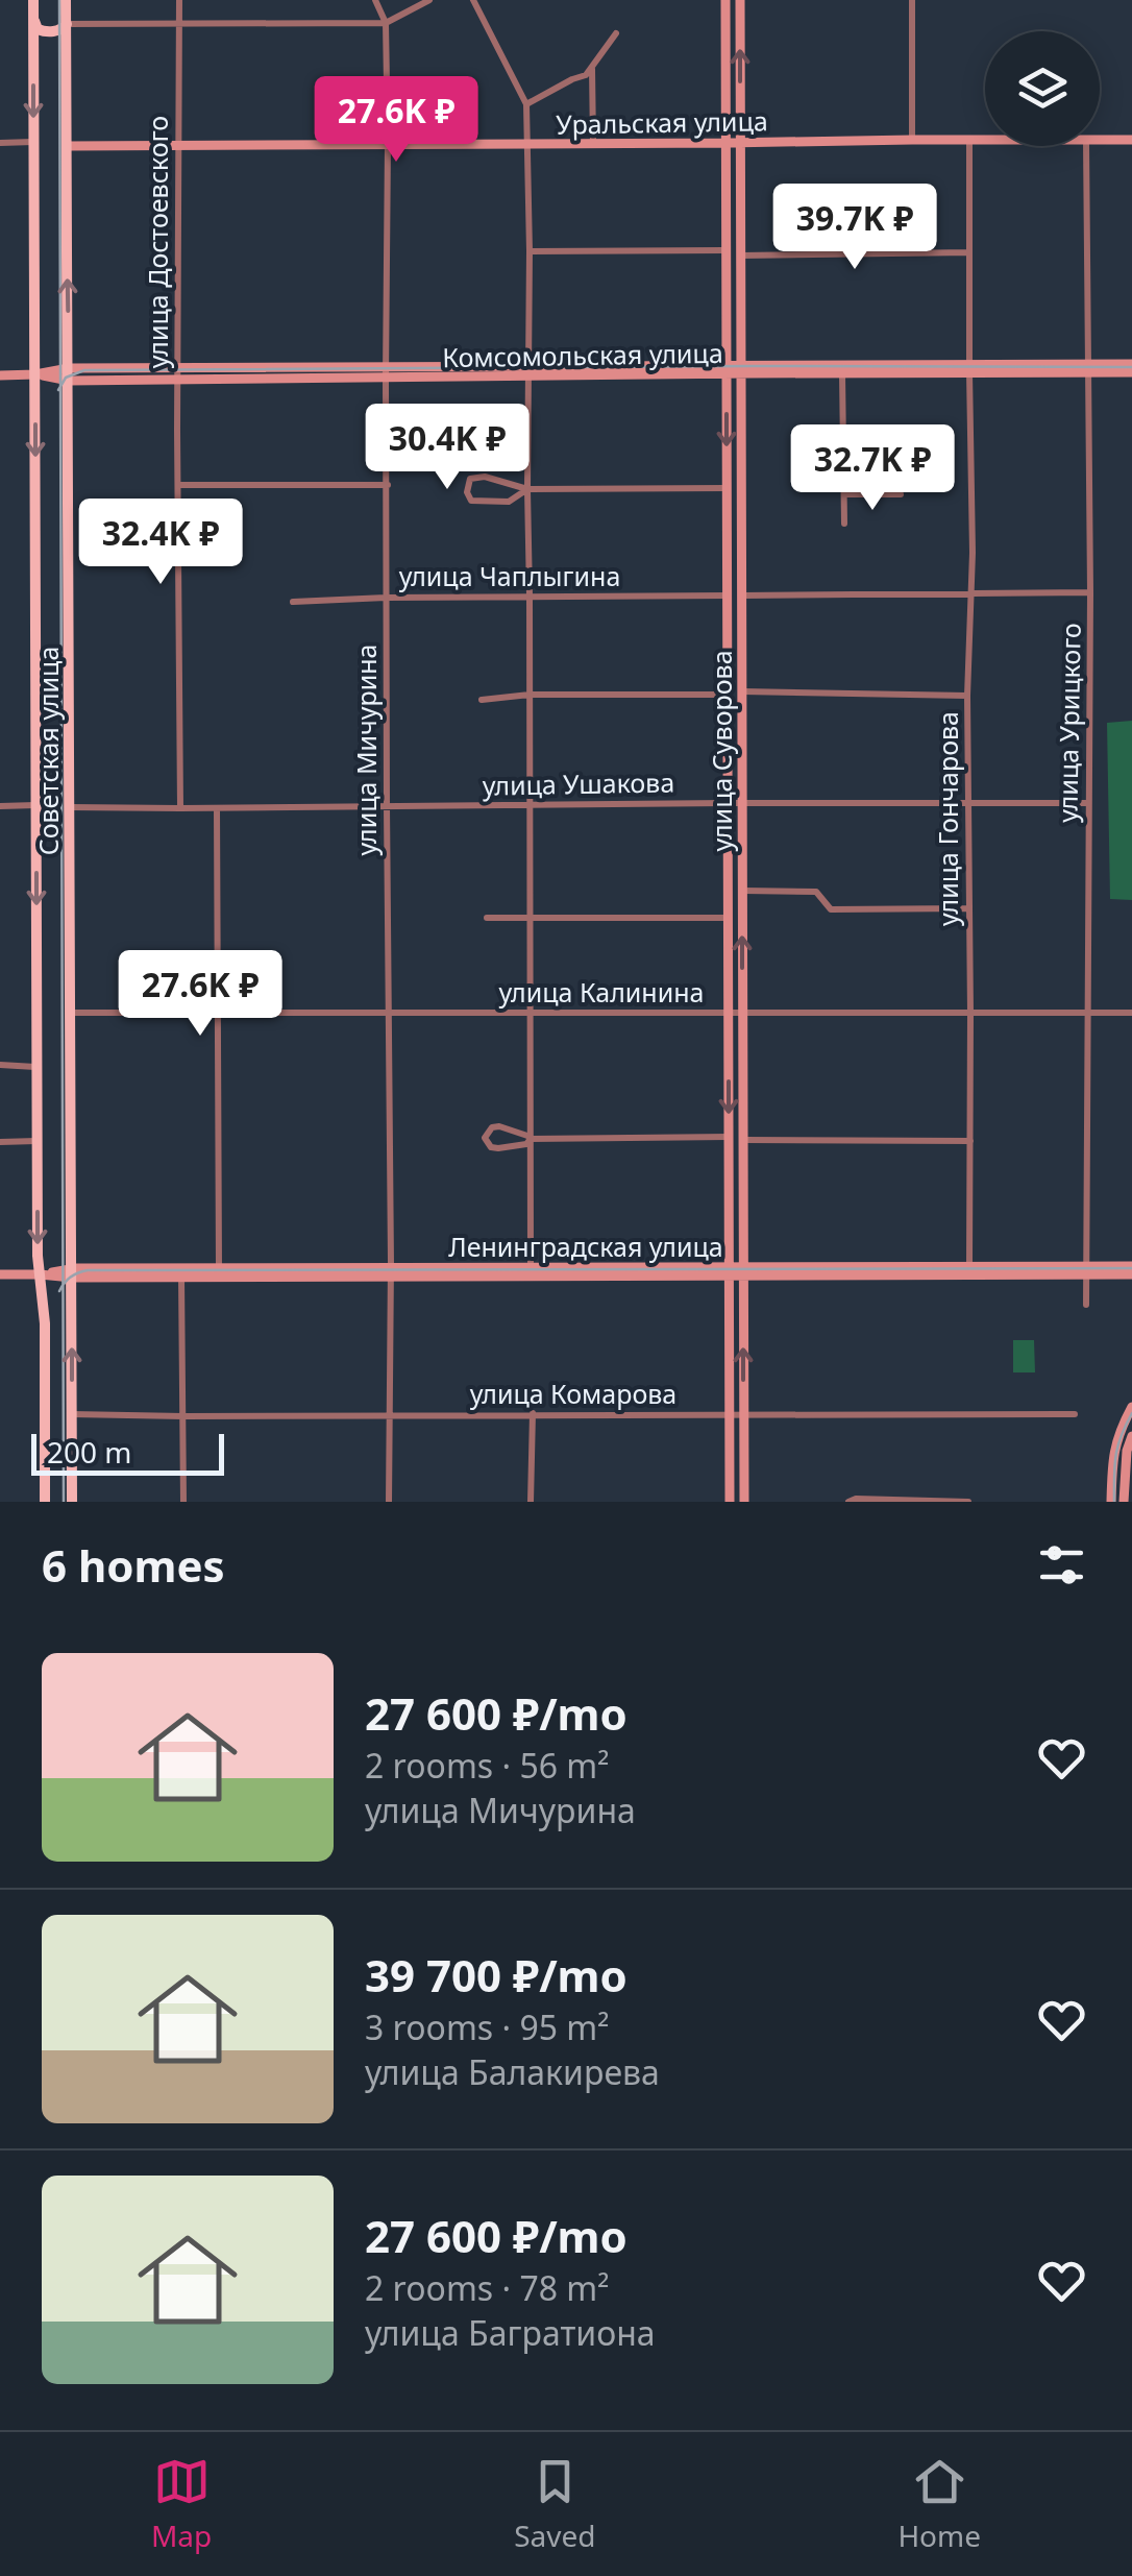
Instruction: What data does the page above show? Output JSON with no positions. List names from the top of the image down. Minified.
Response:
{"streets":{"main road":["Уральская улица","Комсомольская улица","Советская улица","улица Суворова","Ленинградская улица"],"street":["улица Достоевского","улица Чаплыгина","улица Урицкого","улица Мичурина","улица Ушакова","улица Гончарова","улица Калинина","улица Комарова"]},"crossings":[["Уральская улица","улица Достоевского"],["Уральская улица","улица Мичурина"],["Уральская улица","Советская улица"],["Уральская улица","улица Суворова"],["Уральская улица","улица Гончарова"],["улица Достоевского","Комсомольская улица"],["улица Достоевского","улица Ушакова"],["Комсомольская улица","улица Урицкого"],["Комсомольская улица","улица Мичурина"],["Комсомольская улица","Советская улица"],["Комсомольская улица","улица Суворова"],["Комсомольская улица","улица Гончарова"],["улица Чаплыгина","улица Мичурина"],["улица Чаплыгина","улица Суворова"],["улица Урицкого","улица Ушакова"],["улица Урицкого","улица Калинина"],["улица Урицкого","Ленинградская улица"],["улица Мичурина","улица Ушакова"],["улица Мичурина","улица Калинина"],["улица Мичурина","Ленинградская улица"],["улица Мичурина","улица Комарова"],["Советская улица","улица Ушакова"],["Советская улица","улица Калинина"],["Советская улица","Ленинградская улица"],["Советская улица","улица Комарова"],["улица Суворова","улица Ушакова"],["улица Суворова","улица Калинина"],["улица Суворова","Ленинградская улица"],["улица Суворова","улица Комарова"],["улица Ушакова","улица Гончарова"],["улица Гончарова","улица Калинина"],["улица Гончарова","Ленинградская улица"]],"scale_bar":"200 m","page":{"price":["27.6K ₽","39.7K ₽","30.4K ₽","32.7K ₽","32.4K ₽","27.6K ₽"],"scale":"200 m","heading":"6 homes","list":[{"name":"27 600 ₽/mo","note":"2 rooms · 56 m² · улица Мичурина"},{"name":"39 700 ₽/mo","note":"3 rooms · 95 m² · улица Балакирева"},{"name":"27 600 ₽/mo","note":"2 rooms · 78 m² · улица Багратиона"}],"tabs":["Map","Saved","Home"]}}
